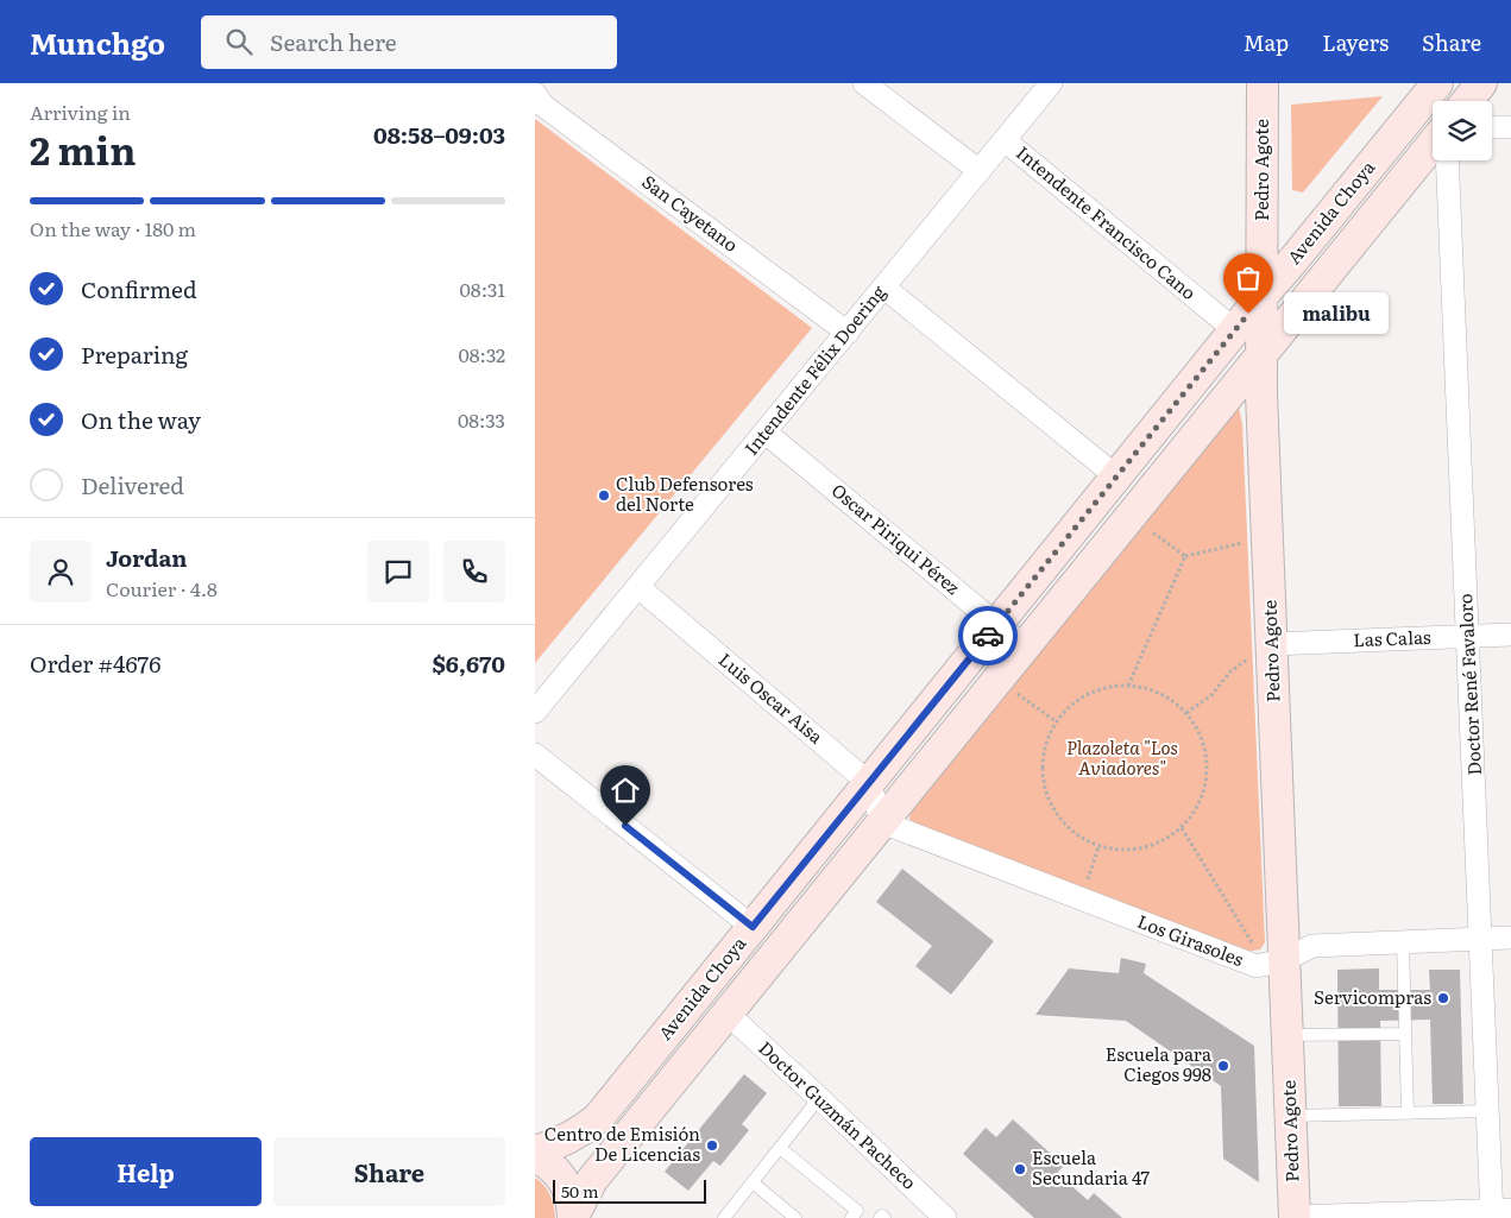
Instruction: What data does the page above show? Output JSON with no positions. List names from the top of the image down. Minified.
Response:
{"streets":{"main road":["Pedro Agote","Avenida Choya"],"street":["San Cayetano","Intendente Francisco Cano","Intendente Félix Doering","Oscar Piriqui Pérez","Las Calas","Doctor René Favaloro","Luis Oscar Aisa","Los Girasoles","Doctor Guzmán Pacheco"]},"crossings":[["Pedro Agote","Avenida Choya"],["Pedro Agote","Las Calas"],["Pedro Agote","Los Girasoles"],["Avenida Choya","Intendente Francisco Cano"],["Avenida Choya","Oscar Piriqui Pérez"],["Avenida Choya","Luis Oscar Aisa"],["Avenida Choya","Los Girasoles"],["Avenida Choya","Doctor Guzmán Pacheco"],["San Cayetano","Intendente Félix Doering"],["Intendente Francisco Cano","Intendente Félix Doering"],["Intendente Félix Doering","Oscar Piriqui Pérez"],["Intendente Félix Doering","Luis Oscar Aisa"],["Las Calas","Doctor René Favaloro"],["Doctor René Favaloro","Los Girasoles"]],"parks":["Plazoleta \"Los Aviadores\""],"places":["malibu","Club Defensores del Norte","Servicompras","Escuela para Ciegos 998","Centro de Emisión De Licencias","Escuela Secundaria 47"],"scale_bar":"50 m","page":{"header":"Munchgo","search":"Search here","nav":["Map","Layers","Share"],"heading":["2 min","Arriving in","08:58–09:03"],"panel":["Jordan","Courier · 4.8","Order #4676","$6,670"],"bar":"On the way · 180 m","list":[["Confirmed","08:31"],["Preparing","08:32"],["On the way","08:33"],"Delivered"],"bubble":"malibu","buttons":["Help","Share"],"scale":"50 m"}}
